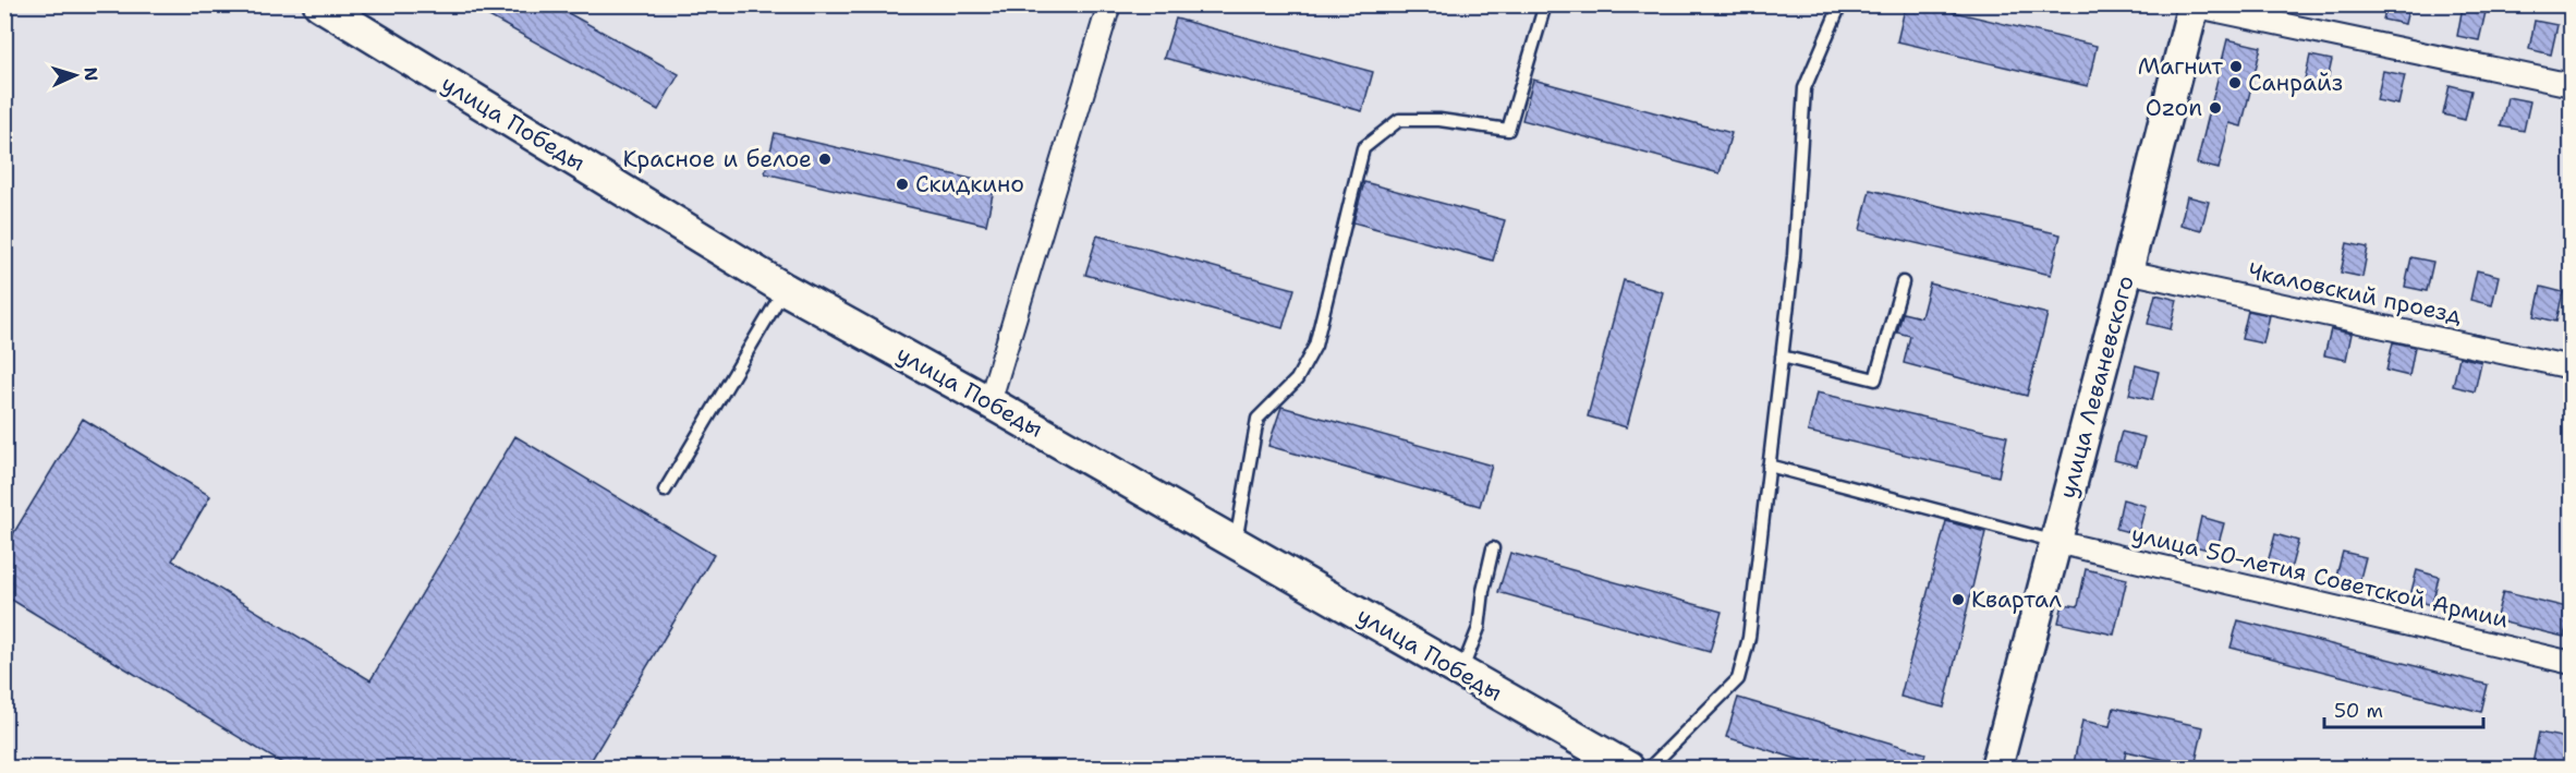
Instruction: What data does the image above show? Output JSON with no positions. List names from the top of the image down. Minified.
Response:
{"streets":{"street":["улица Победы","Чкаловский проезд","улица Леваневского","улица 50-летия Советской Армии"]},"crossings":[["Чкаловский проезд","улица Леваневского"],["улица Леваневского","улица 50-летия Советской Армии"]],"places":["Магнит","Санрайз","Ozon","Красное и белое","Скидкино","Квартал"],"scale_bar":"50 m","north":"right"}
